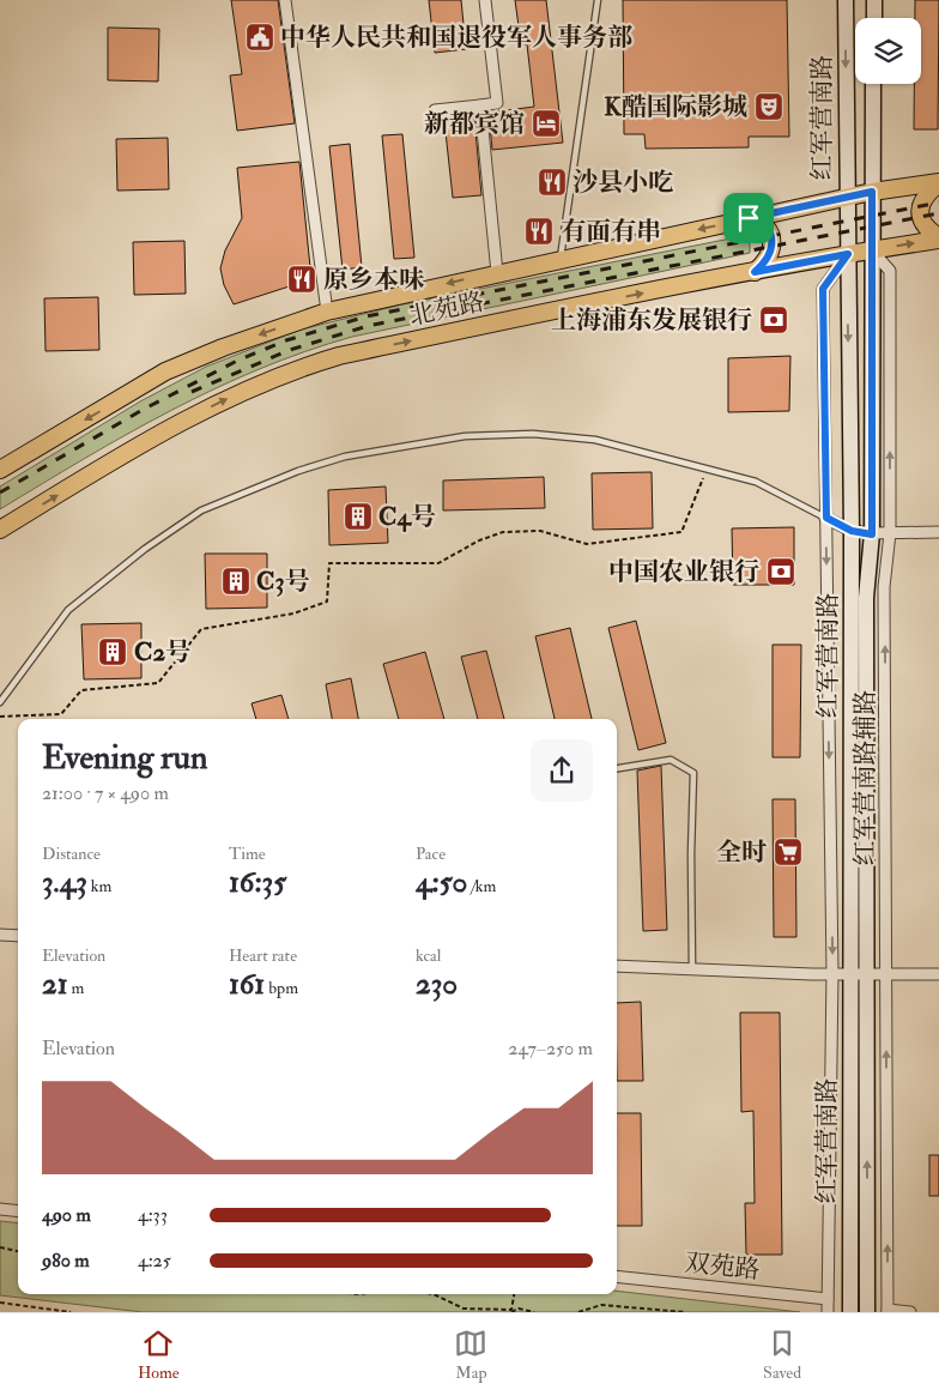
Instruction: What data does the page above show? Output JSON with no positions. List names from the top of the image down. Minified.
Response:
{"streets":{"main road":["红军营南路","北苑路"],"street":["红军营南路辅路","双苑路"]},"crossings":[["红军营南路","北苑路"],["红军营南路","红军营南路辅路"],["北苑路","红军营南路辅路"],["红军营南路辅路","双苑路"]],"places":{"public building":["中华人民共和国退役军人事务部"],"theatre":["K酷国际影城"],"hotel":["新都宾馆"],"restaurant":["沙县小吃","有面有串","原乡本味"],"bank":["上海浦东发展银行","中国农业银行"],"building":["C4号","C3号","C2号"],"supermarket":["全时"]},"page":{"heading":["Evening run","21:00 · 7 × 490 m"],"stats":[["Distance","3.43 km"],["Time","16:35"],["Pace","4:50 /km"],["Elevation","21 m"],["Heart rate","161 bpm"],["kcal","230"]],"chart":["Elevation","247–250 m"],"list":[{"name":"490 m","note":"4:33"},{"name":"980 m","note":"4:25"}],"tabs":["Home","Map","Saved"]}}
